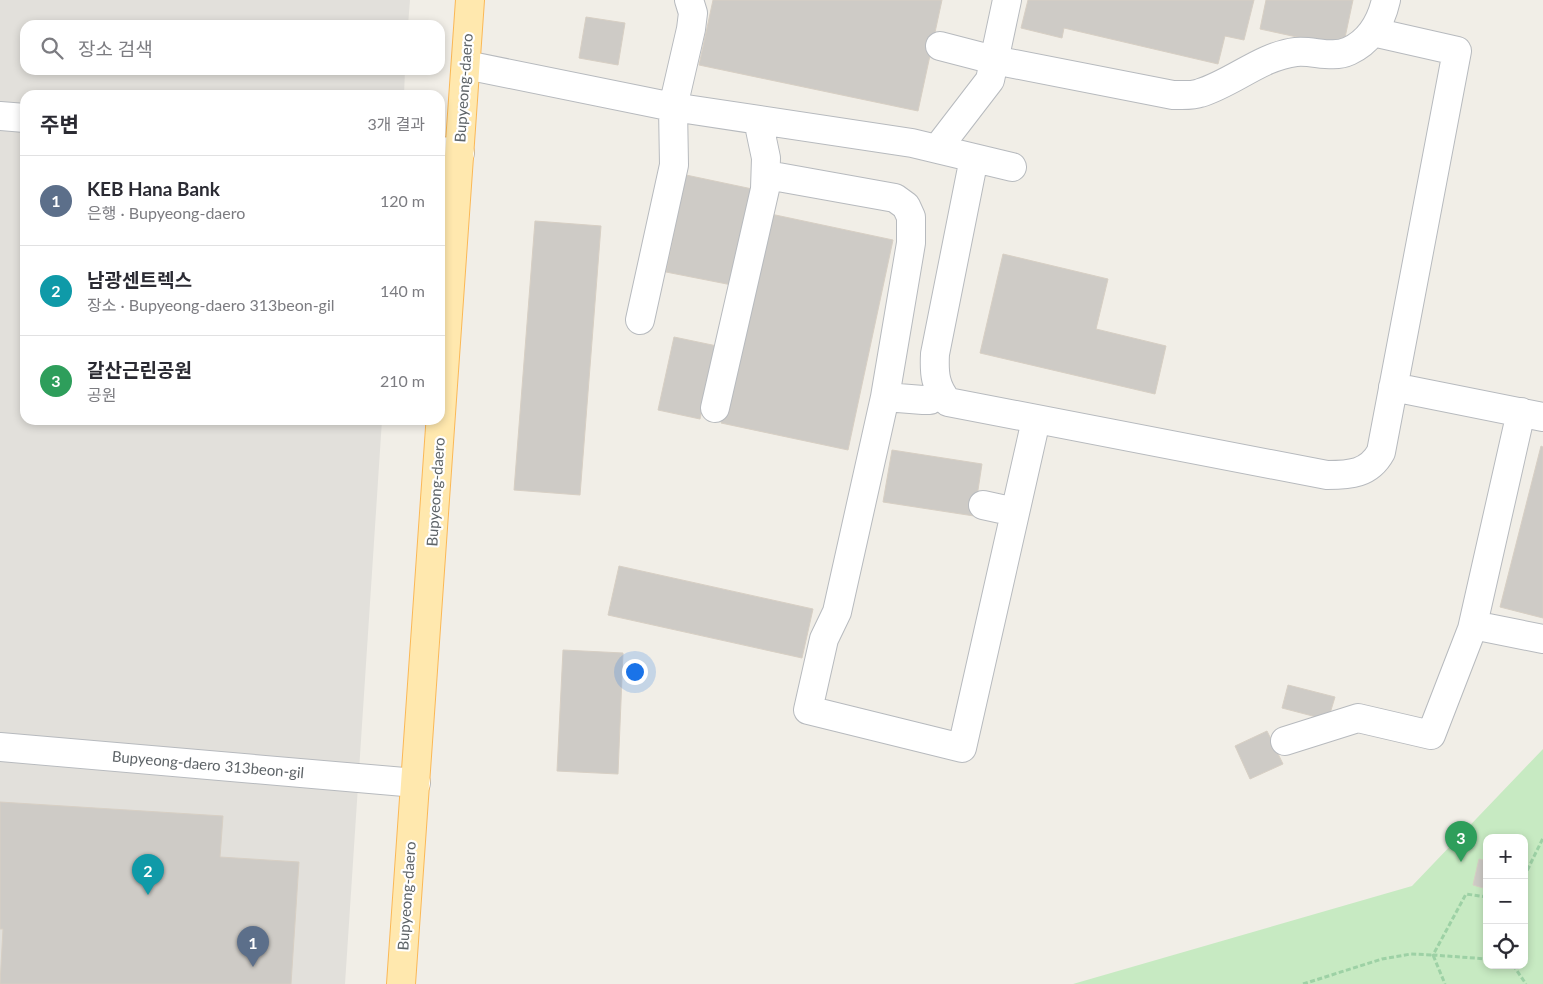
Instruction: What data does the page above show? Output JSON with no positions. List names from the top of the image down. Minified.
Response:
{"streets":{"main road":["Bupyeong-daero"],"street":["Bupyeong-daero 313beon-gil"]},"crossings":[["Bupyeong-daero","Bupyeong-daero 313beon-gil"]],"page":{"search":"장소 검색","heading":["주변","3개 결과"],"list":[{"mark":"1","name":"KEB Hana Bank","note":"은행 · Bupyeong-daero","value":"120 m"},{"mark":"2","name":"남광센트렉스","note":"장소 · Bupyeong-daero 313beon-gil","value":"140 m"},{"mark":"3","name":"갈산근린공원","note":"공원","value":"210 m"}],"pins":["3","2","1"],"map_buttons":["+","−"]}}
